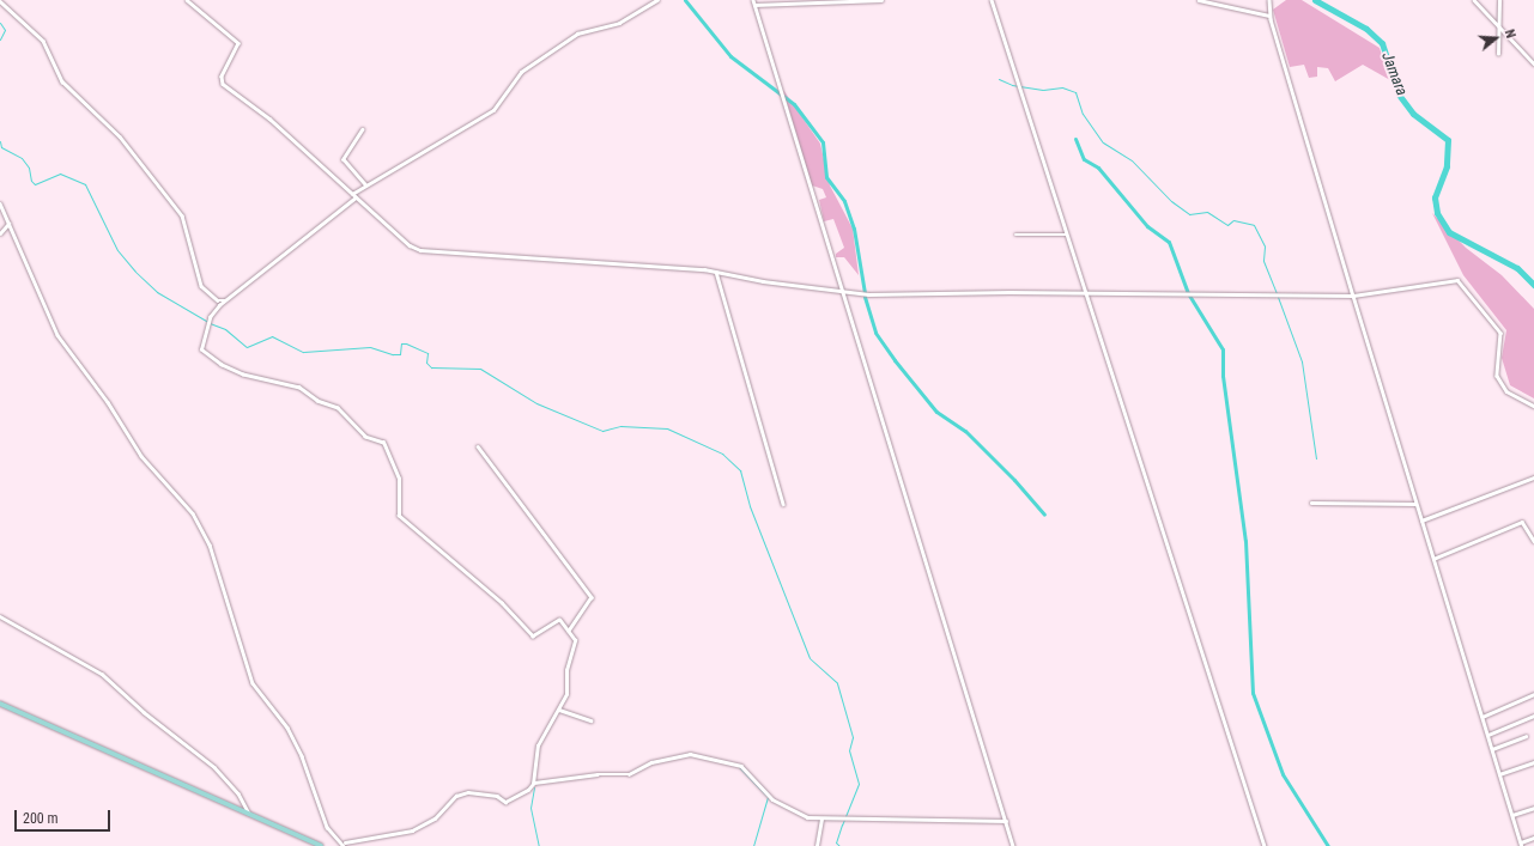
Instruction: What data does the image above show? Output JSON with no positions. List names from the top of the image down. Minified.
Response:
{"water":["Jamara"],"scale_bar":"200 m","north":"right"}
